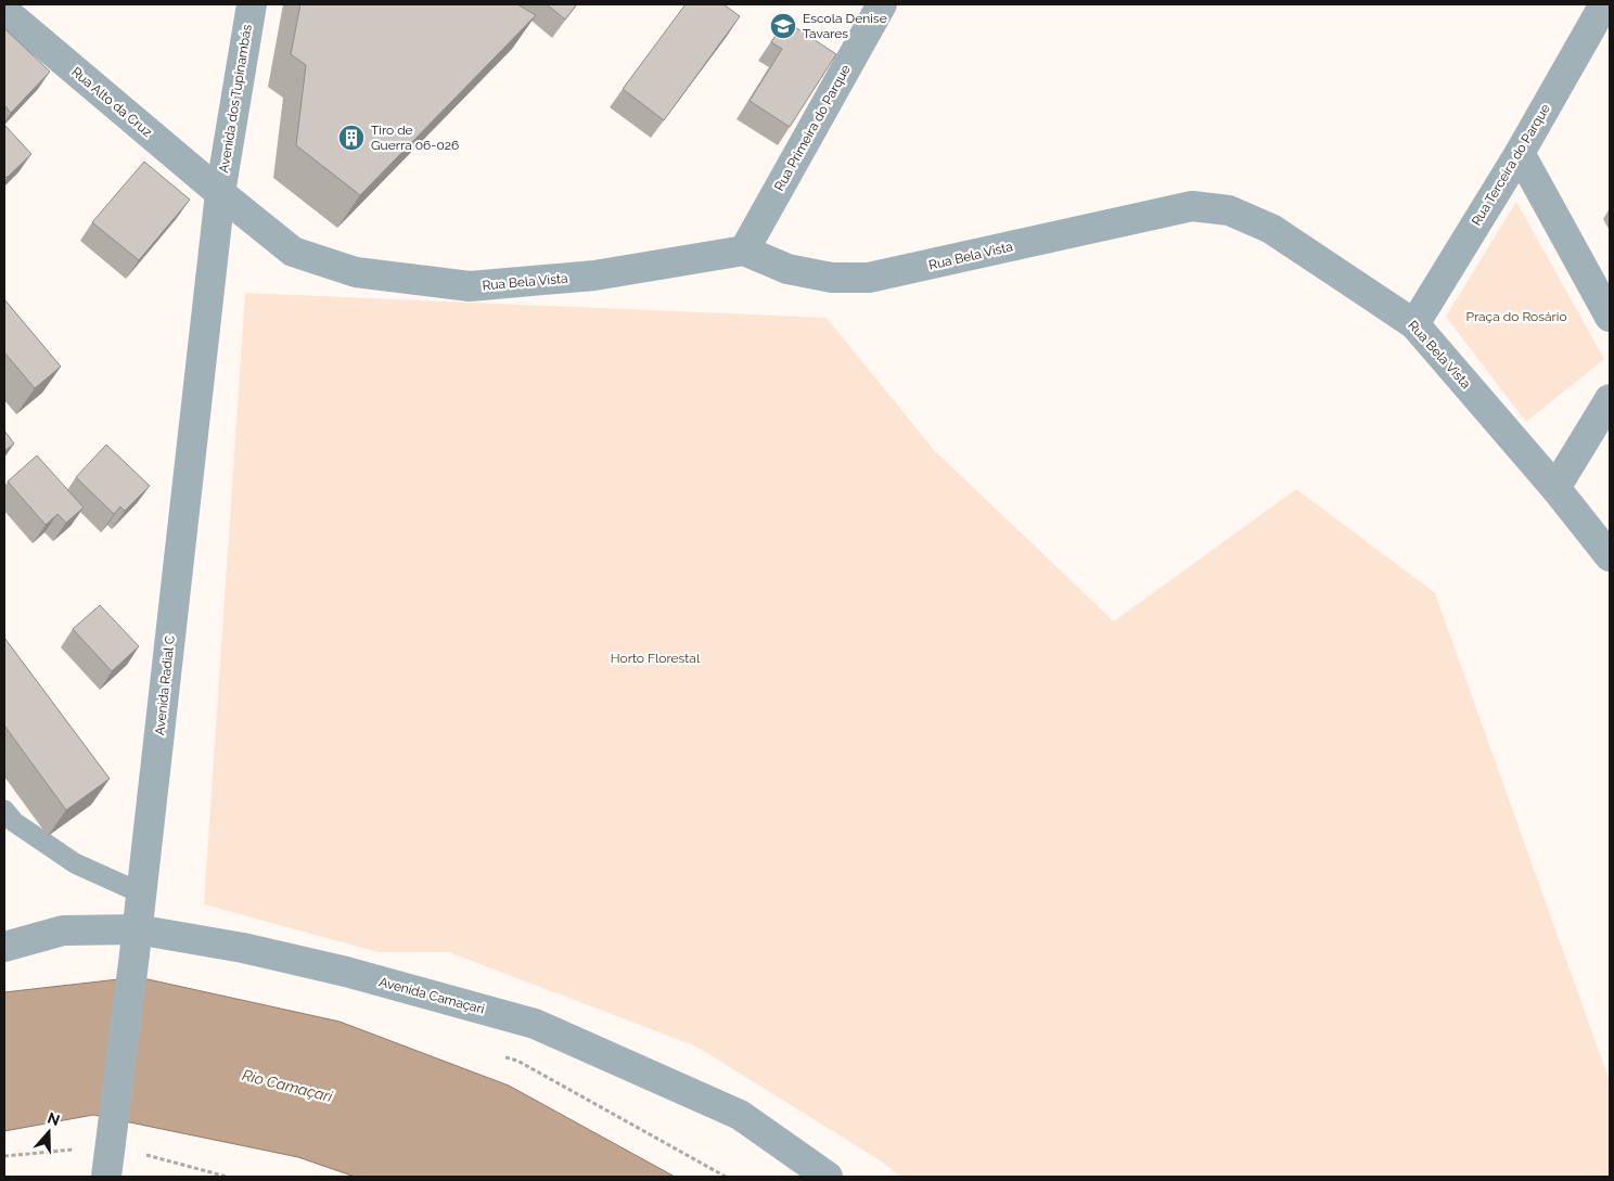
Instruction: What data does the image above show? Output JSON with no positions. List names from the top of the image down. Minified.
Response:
{"streets":{"street":["Avenida dos Tupinambás","Rua Alto da Cruz","Rua Primeira do Parque","Rua Terceira do Parque","Rua Bela Vista","Avenida Radial C","Avenida Camaçari"]},"crossings":[["Avenida dos Tupinambás","Rua Alto da Cruz"],["Avenida dos Tupinambás","Rua Bela Vista"],["Avenida dos Tupinambás","Avenida Radial C"],["Rua Alto da Cruz","Rua Bela Vista"],["Rua Alto da Cruz","Avenida Radial C"],["Rua Primeira do Parque","Rua Bela Vista"],["Rua Terceira do Parque","Rua Bela Vista"],["Rua Bela Vista","Avenida Radial C"],["Avenida Radial C","Avenida Camaçari"]],"water":["Rio Camaçari"],"parks":["Praça do Rosário","Horto Florestal"],"places":{"school or university":["Escola Denise Tavares"],"building":["Tiro de Guerra 06-026"]},"north":"top"}
